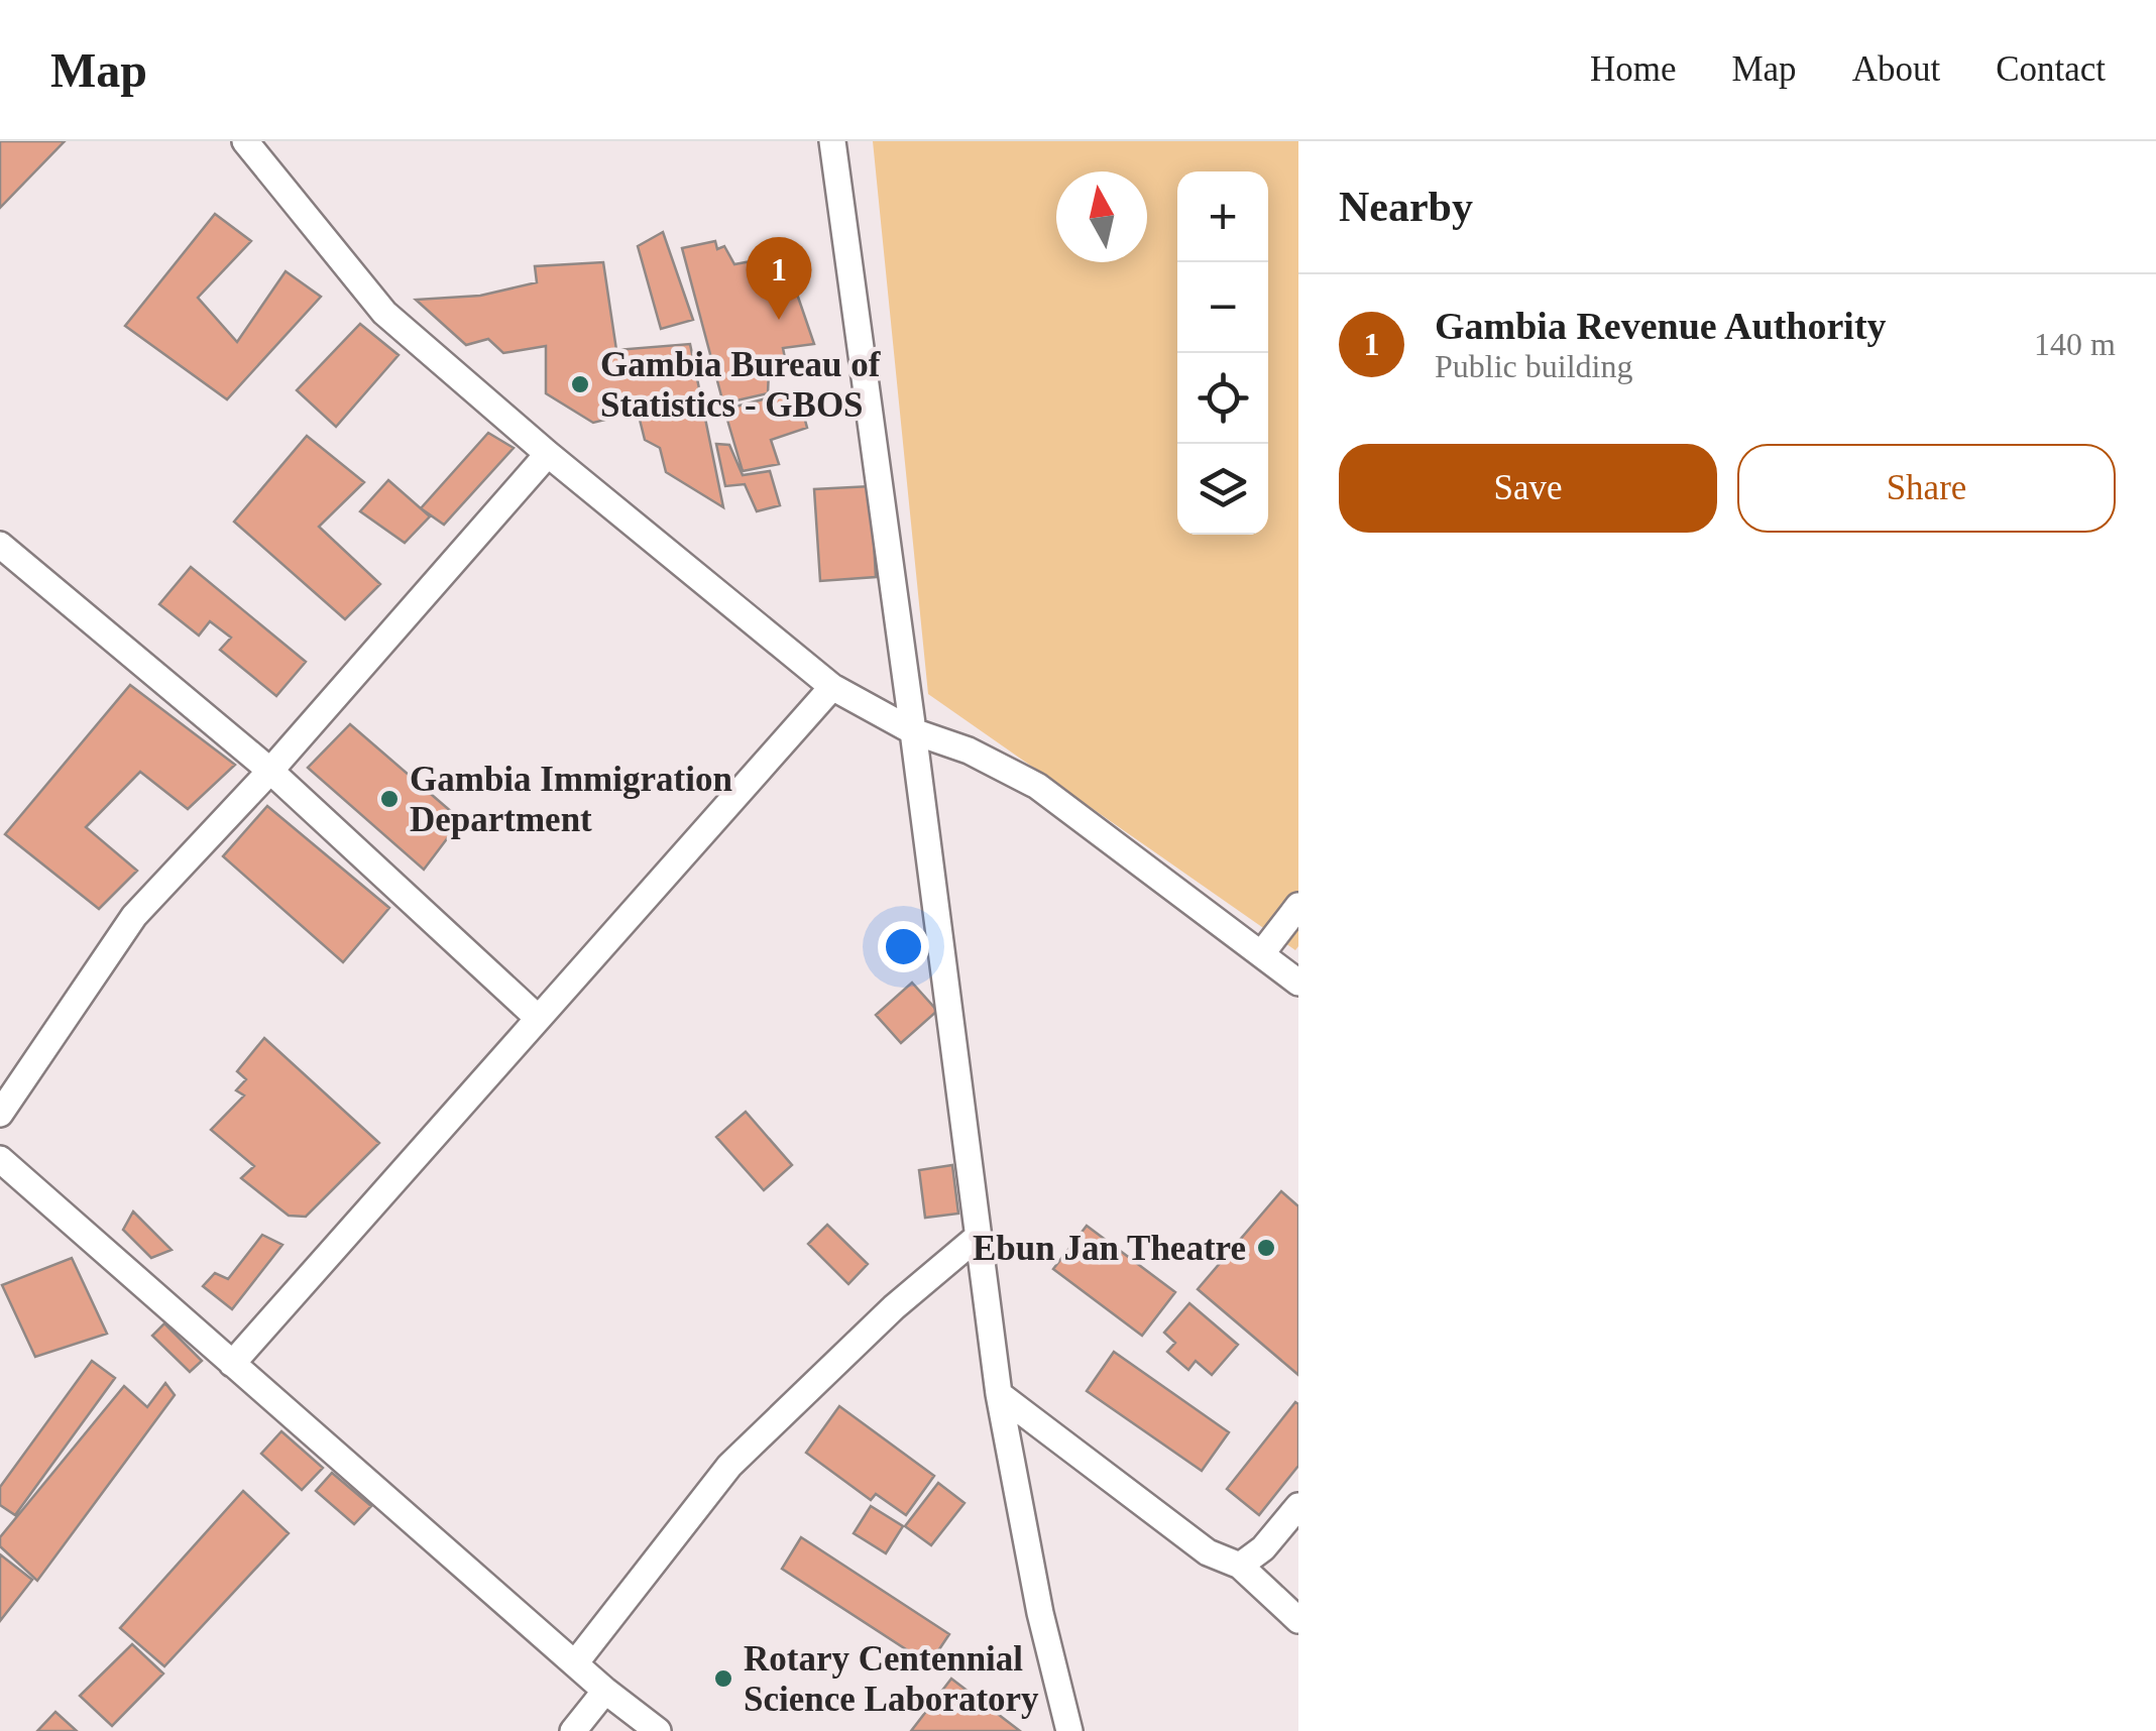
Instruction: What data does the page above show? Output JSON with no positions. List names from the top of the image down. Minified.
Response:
{"places":["Gambia Bureau of Statistics - GBOS","Gambia Immigration Department","Ebun Jan Theatre","Rotary Centennial Science Laboratory"],"north":"top","page":{"header":"Map","nav":["Home","Map","About","Contact"],"heading":"Nearby","map_buttons":["+","−"],"pins":"1","list":[{"mark":"1","name":"Gambia Revenue Authority","note":"Public building","value":"140 m"}],"buttons":["Save","Share"]}}
